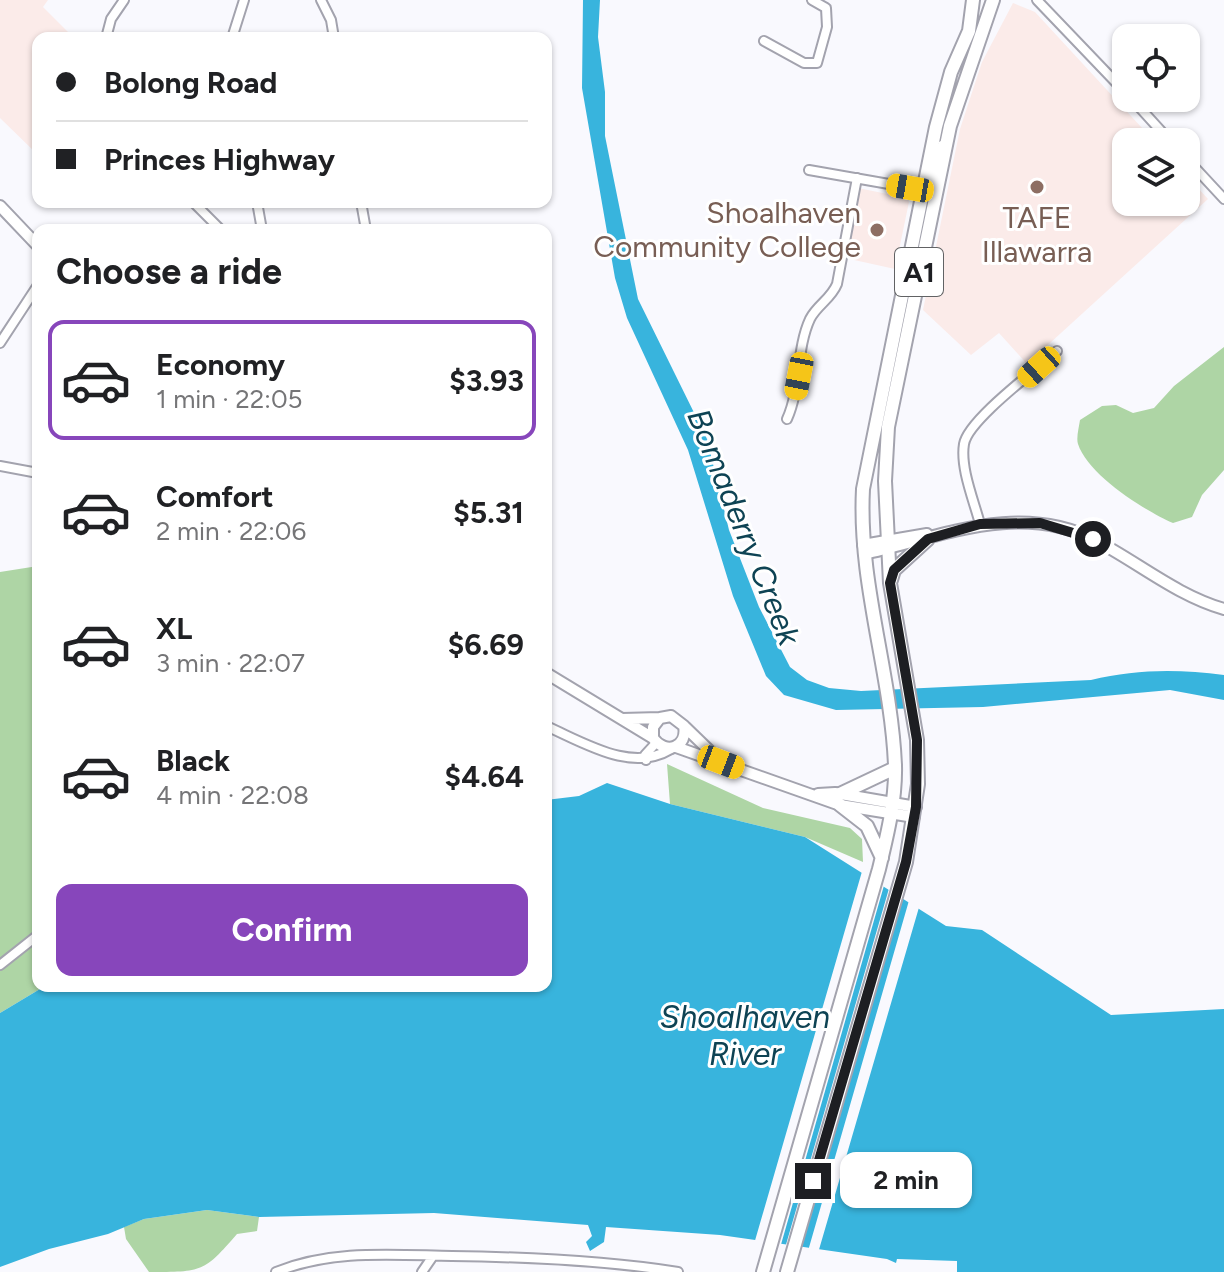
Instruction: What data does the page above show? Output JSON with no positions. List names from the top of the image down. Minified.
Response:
{"streets":{"highway":["A1"]},"water":["Bomaderry Creek","Shoalhaven River"],"places":["TAFE Illawarra","Shoalhaven Community College"],"page":{"banner":["Bolong Road","Princes Highway"],"heading":"Choose a ride","list":[{"name":"Economy","note":"1 min · 22:05","value":"$3.93"},{"name":"Comfort","note":"2 min · 22:06","value":"$5.31"},{"name":"XL","note":"3 min · 22:07","value":"$6.69"},{"name":"Black","note":"4 min · 22:08","value":"$4.64"}],"buttons":"Confirm","bubble":"2 min"}}
